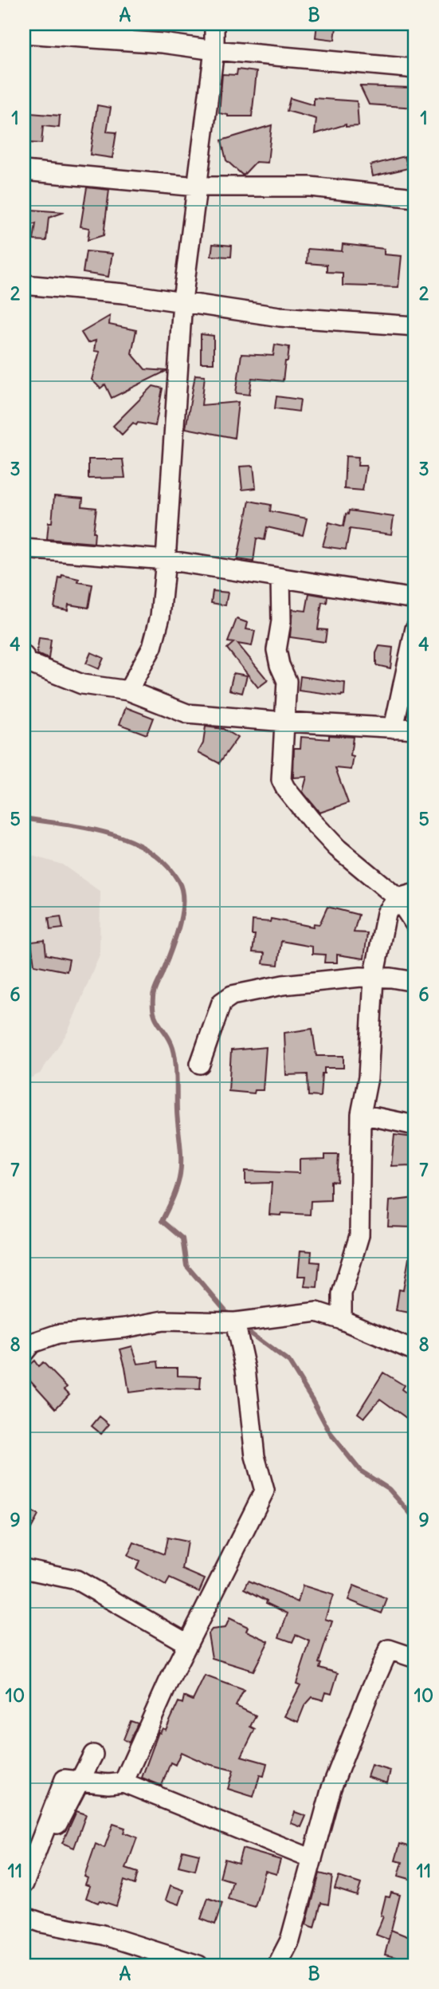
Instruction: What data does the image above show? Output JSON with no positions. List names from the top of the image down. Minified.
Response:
{"grid":{"columns":["A","B"],"rows":["1","2","3","4","5","6","7","8","9","10","11"]}}
